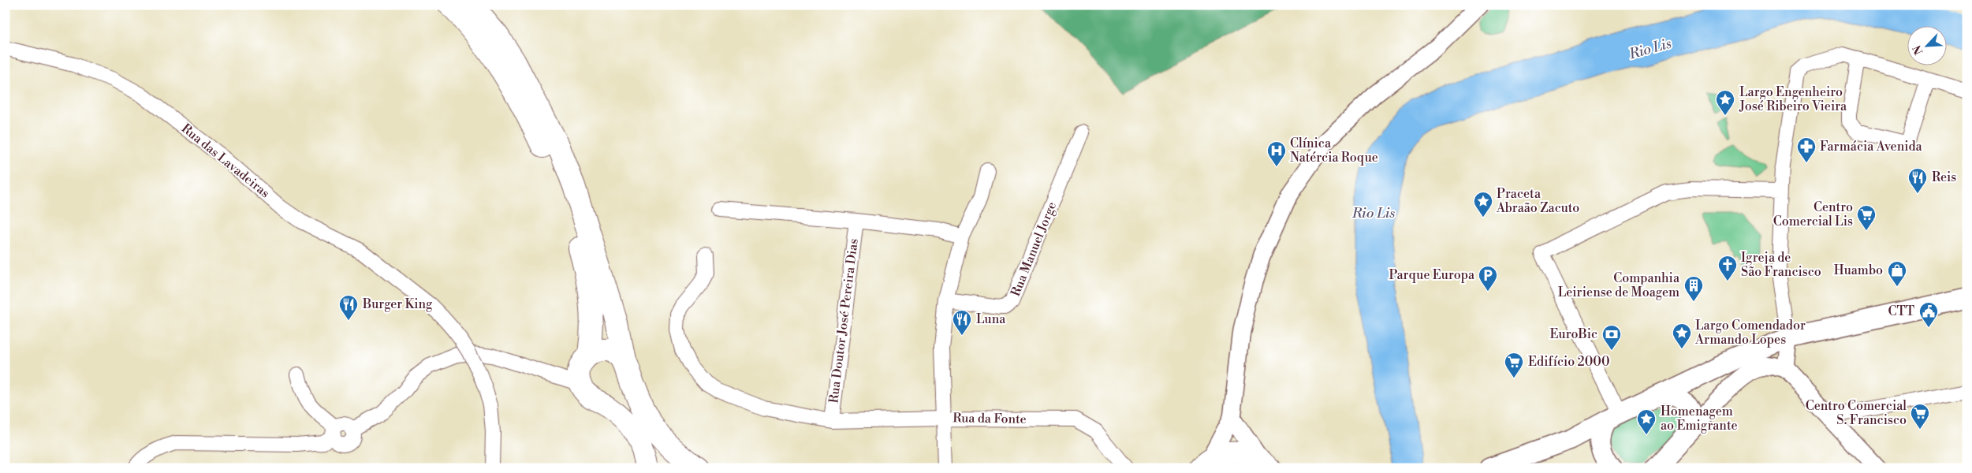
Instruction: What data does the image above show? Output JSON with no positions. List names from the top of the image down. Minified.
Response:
{"streets":{"street":["Rua das Lavadeiras","Rua Manuel Jorge","Rua Doutor José Pereira Dias","Rua da Fonte"]},"crossings":[["Rua Doutor José Pereira Dias","Rua da Fonte"]],"water":["Rio Lis"],"places":{"place":["Largo Engenheiro José Ribeiro Vieira","Praceta Abraão Zacuto","Largo Comendador Armando Lopes","Homenagem ao Emigrante"],"pharmacy":["Farmácia Avenida"],"hospital":["Clínica Natércia Roque"],"restaurant":["Reis","Burger King","Luna"],"supermarket":["Centro Comercial Lis","Edifício 2000","Centro Comercial S. Francisco"],"church":["Igreja de São Francisco"],"shop":["Huambo"],"parking":["Parque Europa"],"building":["Companhia Leiriense de Moagem"],"public building":["CTT"],"bank":["EuroBic"]},"north":"bottom left"}
